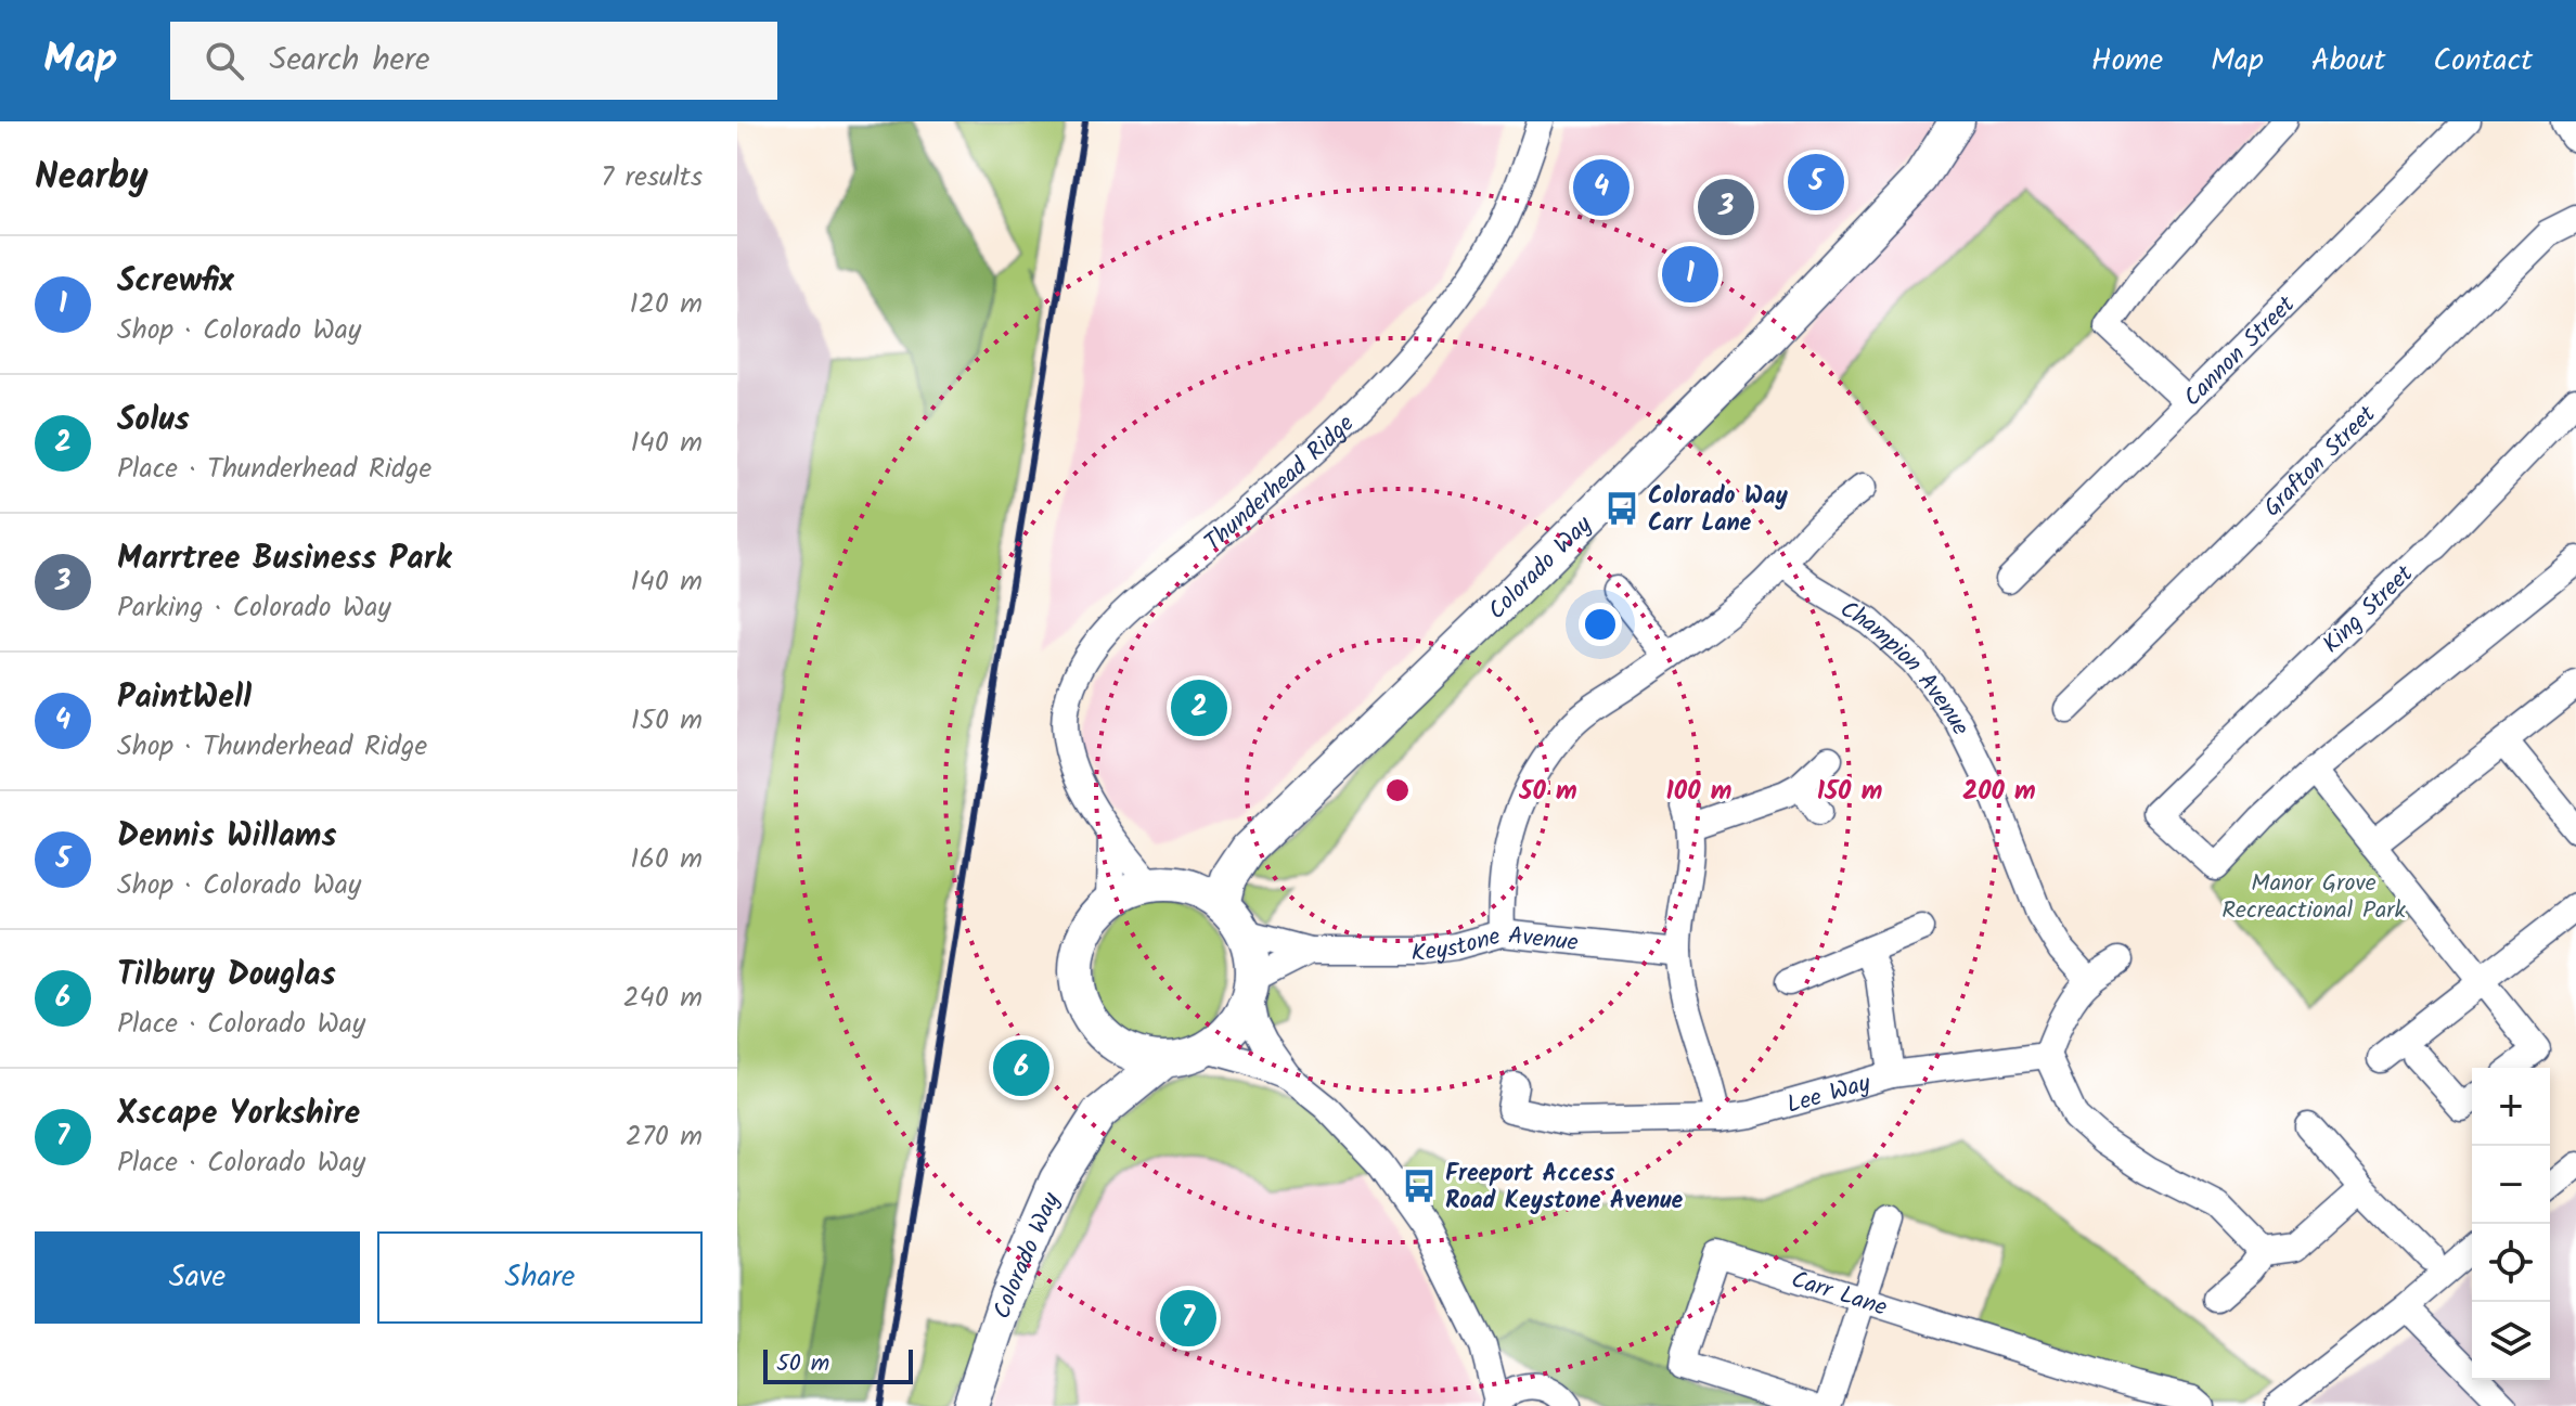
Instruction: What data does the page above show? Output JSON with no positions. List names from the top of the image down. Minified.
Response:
{"streets":{"main road":["Colorado Way"],"street":["Cannon Street","Grafton Street","Thunderhead Ridge","King Street","Champion Avenue","Keystone Avenue","Lee Way","Carr Lane"]},"crossings":[["Thunderhead Ridge","Colorado Way"],["Thunderhead Ridge","Keystone Avenue"],["Colorado Way","Keystone Avenue"]],"parks":["Manor Grove Recreactional Park"],"places":{"bus stop":["Colorado Way Carr Lane","Freeport Access Road Keystone Avenue"]},"scale_bar":"50 m","page":{"header":"Map","search":"Search here","nav":["Home","Map","About","Contact"],"heading":["Nearby","7 results"],"pins":["5","4","3","1","2","6","7"],"list":[{"mark":"1","name":"Screwfix","note":"Shop · Colorado Way","value":"120 m"},{"mark":"2","name":"Solus","note":"Place · Thunderhead Ridge","value":"140 m"},{"mark":"3","name":"Marrtree Business Park","note":"Parking · Colorado Way","value":"140 m"},{"mark":"4","name":"PaintWell","note":"Shop · Thunderhead Ridge","value":"150 m"},{"mark":"5","name":"Dennis Willams","note":"Shop · Colorado Way","value":"160 m"},{"mark":"6","name":"Tilbury Douglas","note":"Place · Colorado Way","value":"240 m"},{"mark":"7","name":"Xscape Yorkshire","note":"Place · Colorado Way","value":"270 m"}],"map_buttons":["+","−"],"buttons":["Save","Share"],"scale":"50 m"},"rings":["50 m","100 m","150 m","200 m"]}
